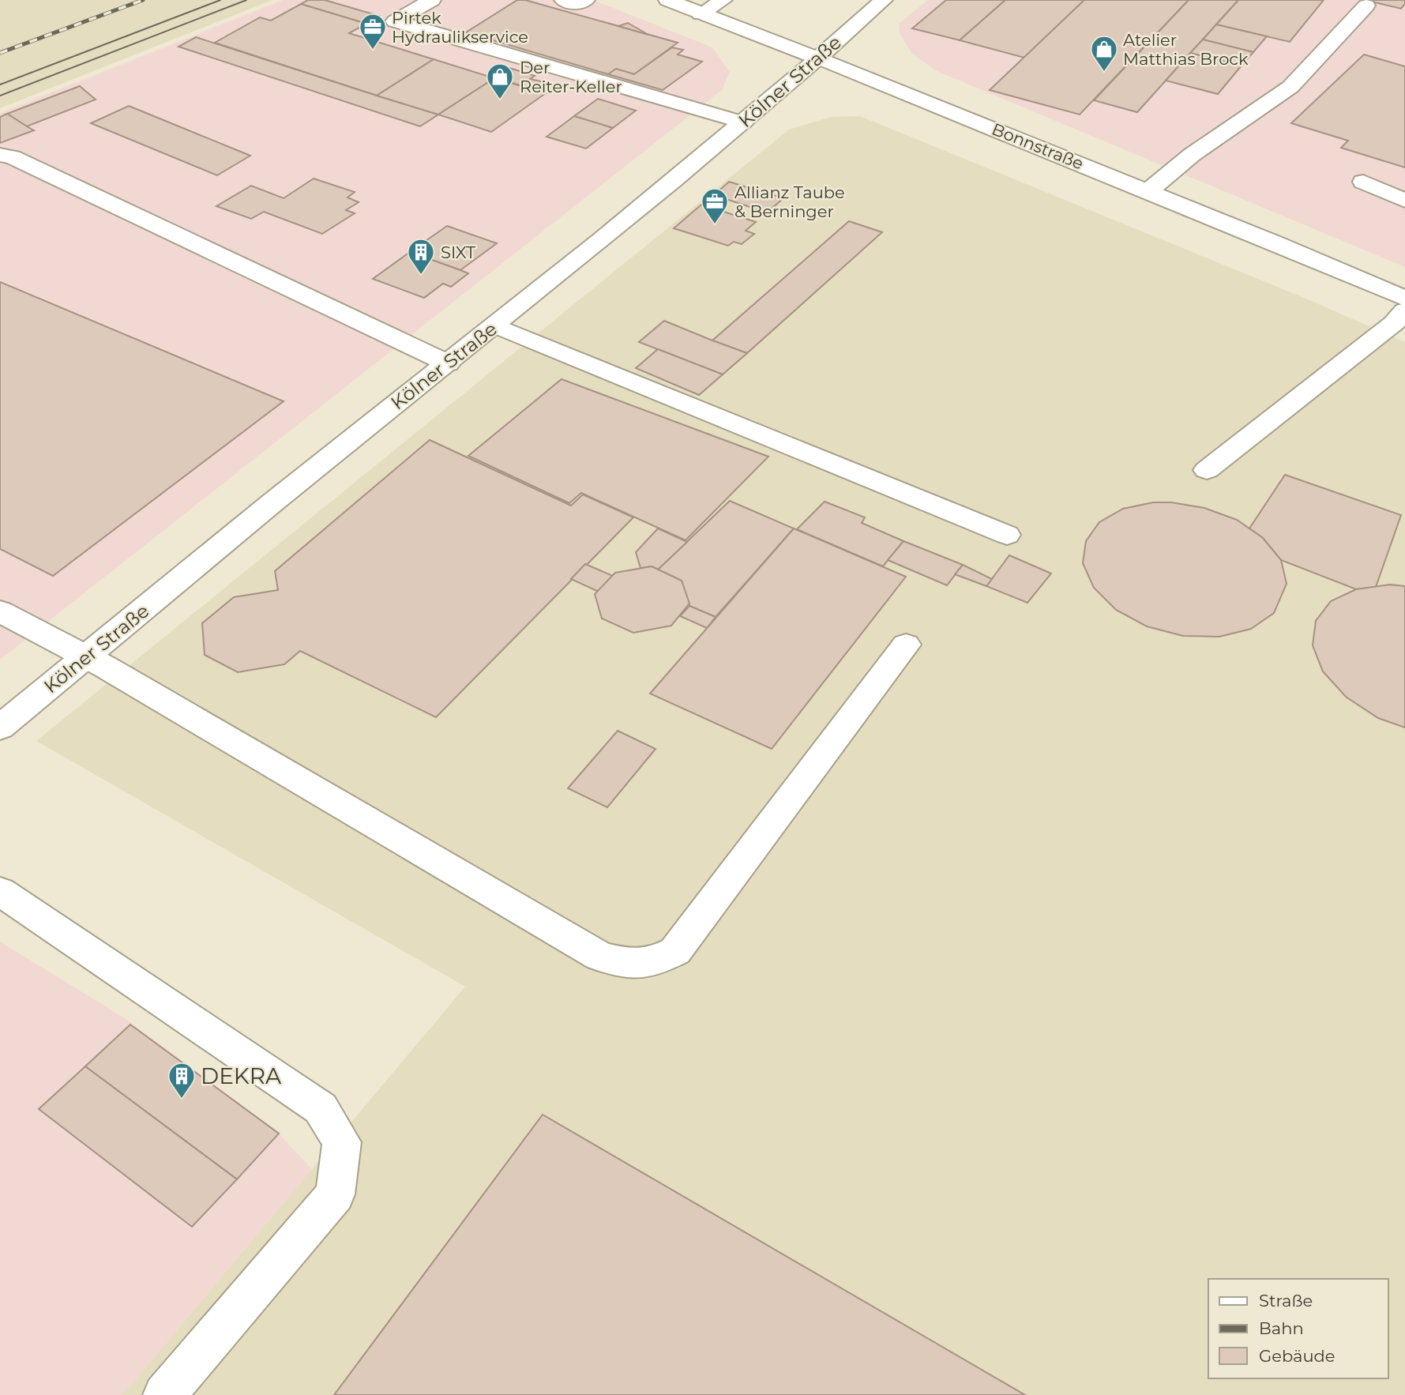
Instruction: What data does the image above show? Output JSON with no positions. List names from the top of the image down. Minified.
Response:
{"streets":{"main road":["Kölner Straße","Bonnstraße"]},"crossings":[["Kölner Straße","Bonnstraße"]],"places":{"office":["Pirtek Hydraulikservice","Allianz Taube & Berninger"],"shop":["Atelier Matthias Brock","Der Reiter-Keller"],"building":["SIXT","DEKRA"]},"legend":["Straße","Bahn","Gebäude"]}
